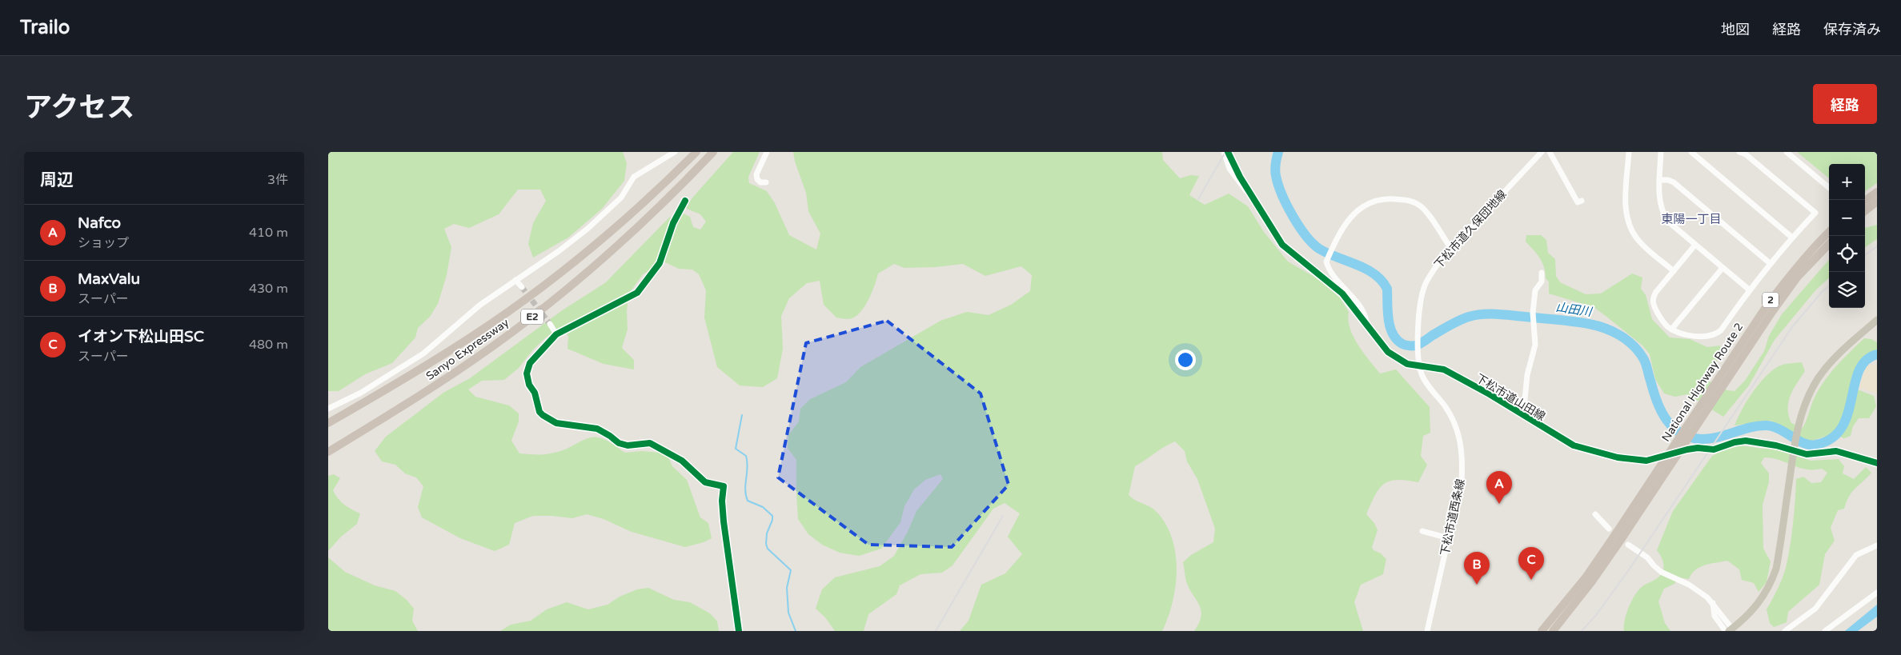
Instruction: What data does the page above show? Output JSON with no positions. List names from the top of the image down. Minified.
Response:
{"streets":{"highway":["2","E2","Sanyo Expressway","National Highway Route 2"],"street":["下松市道久保団地線","下松市道山田線","下松市道西条線"]},"crossings":[["下松市道久保団地線","下松市道山田線"],["下松市道久保団地線","下松市道西条線"],["下松市道山田線","下松市道西条線"]],"districts":["東陽一丁目"],"water":["山田川"],"page":{"header":"Trailo","nav":["地図","経路","保存済み"],"title":"アクセス","buttons":"経路","heading":["周辺","3件"],"map_buttons":["+","−"],"list":[{"mark":"A","name":"Nafco","note":"ショップ","value":"410 m"},{"mark":"B","name":"MaxValu","note":"スーパー","value":"430 m"},{"mark":"C","name":"イオン下松山田SC","note":"スーパー","value":"480 m"}],"pins":["A","C","B"]}}
